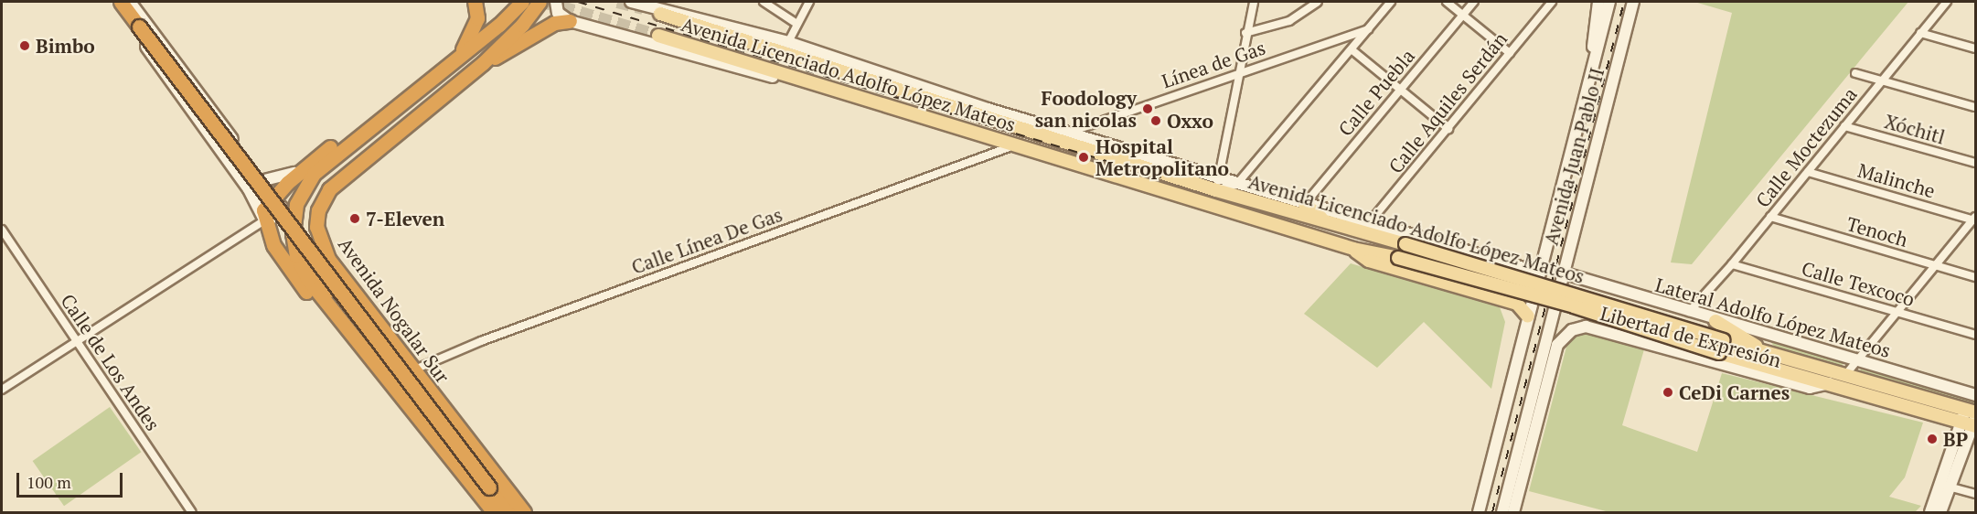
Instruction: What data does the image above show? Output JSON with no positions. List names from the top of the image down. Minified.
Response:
{"streets":{"highway":["Avenida Nogalar Sur"],"main road":["Avenida Licenciado Adolfo López Mateos"],"street":["Línea de Gas","Calle Puebla","Calle Aquiles Serdán","Xóchitl","Calle Moctezuma","Avenida Juan Pablo II","Malinche","Tenoch","Calle Línea De Gas","Calle Texcoco","Lateral Adolfo López Mateos","Libertad de Expresión","Calle de Los Andes"]},"crossings":[["Avenida Licenciado Adolfo López Mateos","Calle Línea De Gas"],["Avenida Licenciado Adolfo López Mateos","Libertad de Expresión"],["Xóchitl","Calle Moctezuma"],["Calle Moctezuma","Malinche"],["Calle Moctezuma","Tenoch"],["Calle Moctezuma","Calle Texcoco"],["Calle Moctezuma","Lateral Adolfo López Mateos"],["Avenida Juan Pablo II","Lateral Adolfo López Mateos"],["Calle Línea De Gas","Avenida Nogalar Sur"]],"places":["Bimbo","Foodology san nicolas","Oxxo","Hospital Metropolitano","7-Eleven","CeDi Carnes","BP"],"scale_bar":"100 m"}
